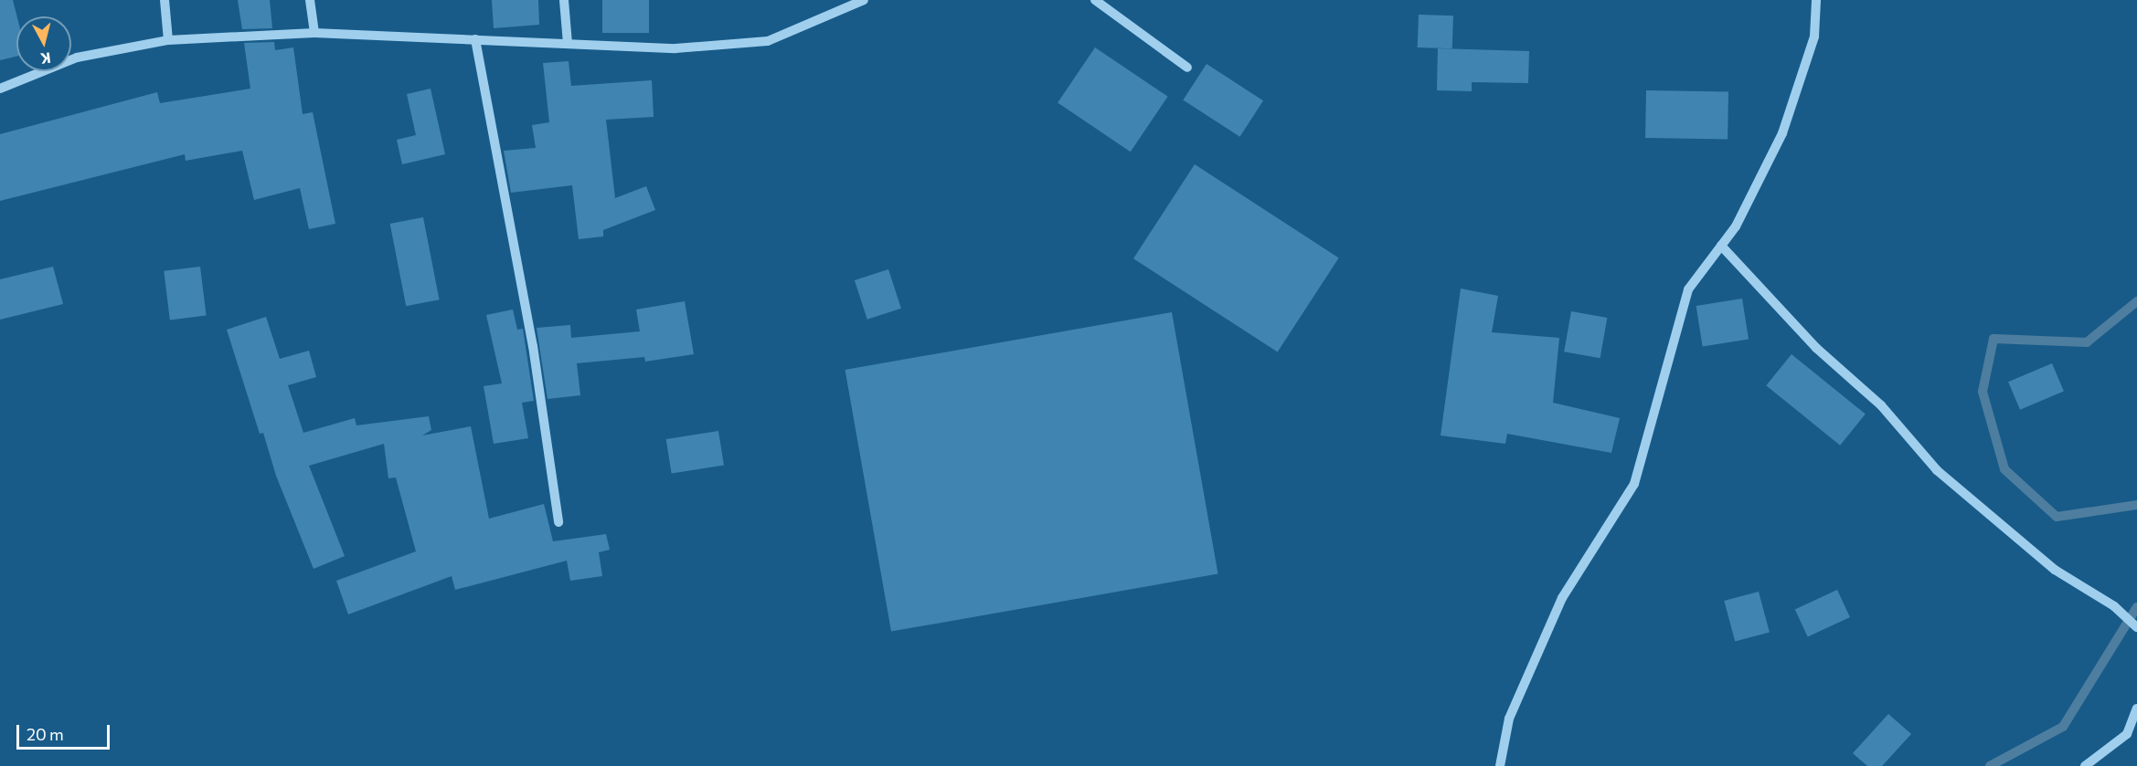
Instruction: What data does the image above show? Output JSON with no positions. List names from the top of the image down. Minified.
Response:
{"scale_bar":"20 m","north":"bottom"}
